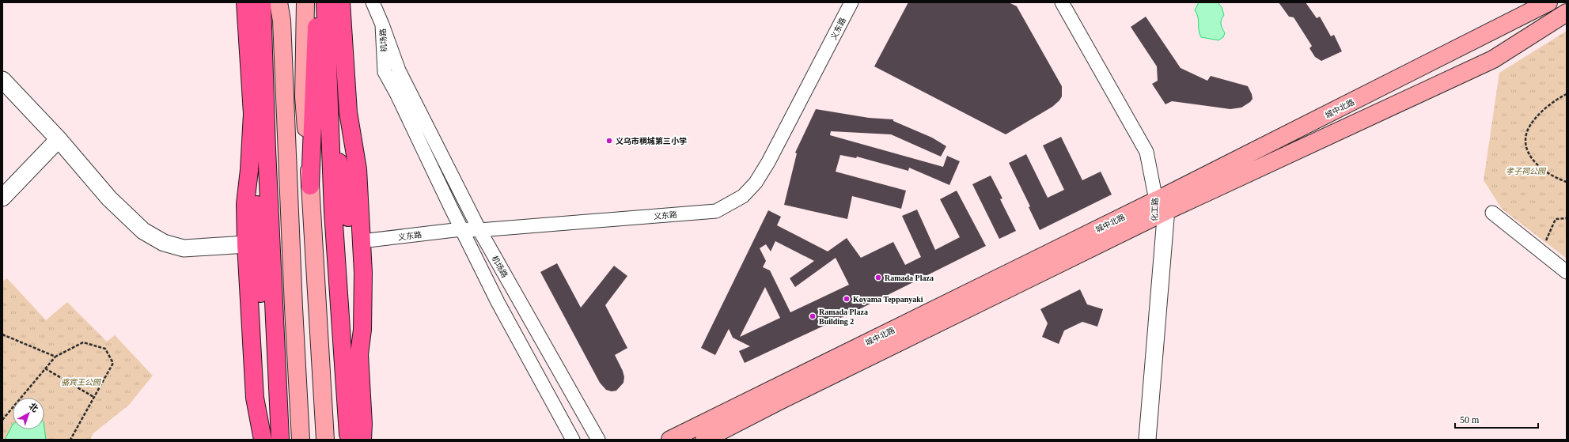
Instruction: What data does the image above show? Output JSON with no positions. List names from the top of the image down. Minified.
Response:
{"streets":{"main road":["城中北路"],"street":["义东路","机场路","化工路"]},"crossings":[["义东路","机场路"],["城中北路","化工路"]],"parks":["孝子祠公园","骆宾王公园"],"places":["义乌市稠城第三小学","Ramada Plaza","Koyama Teppanyaki","Ramada Plaza Building 2"],"scale_bar":"50 m","north":"top right"}
